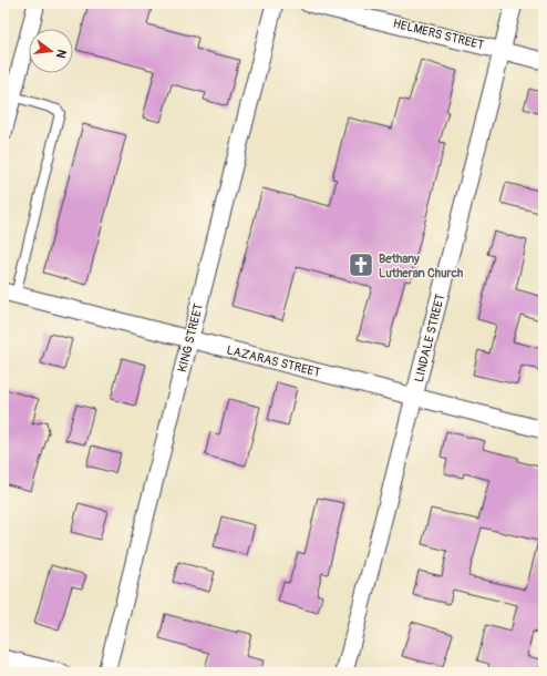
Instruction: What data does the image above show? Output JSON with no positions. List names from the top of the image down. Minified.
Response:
{"streets":{"street":["HELMERS STREET","KING STREET","LINDALE STREET","LAZARAS STREET"]},"crossings":[["HELMERS STREET","LINDALE STREET"],["KING STREET","LAZARAS STREET"],["LINDALE STREET","LAZARAS STREET"]],"places":{"church":["Bethany Lutheran Church"]},"north":"right"}
